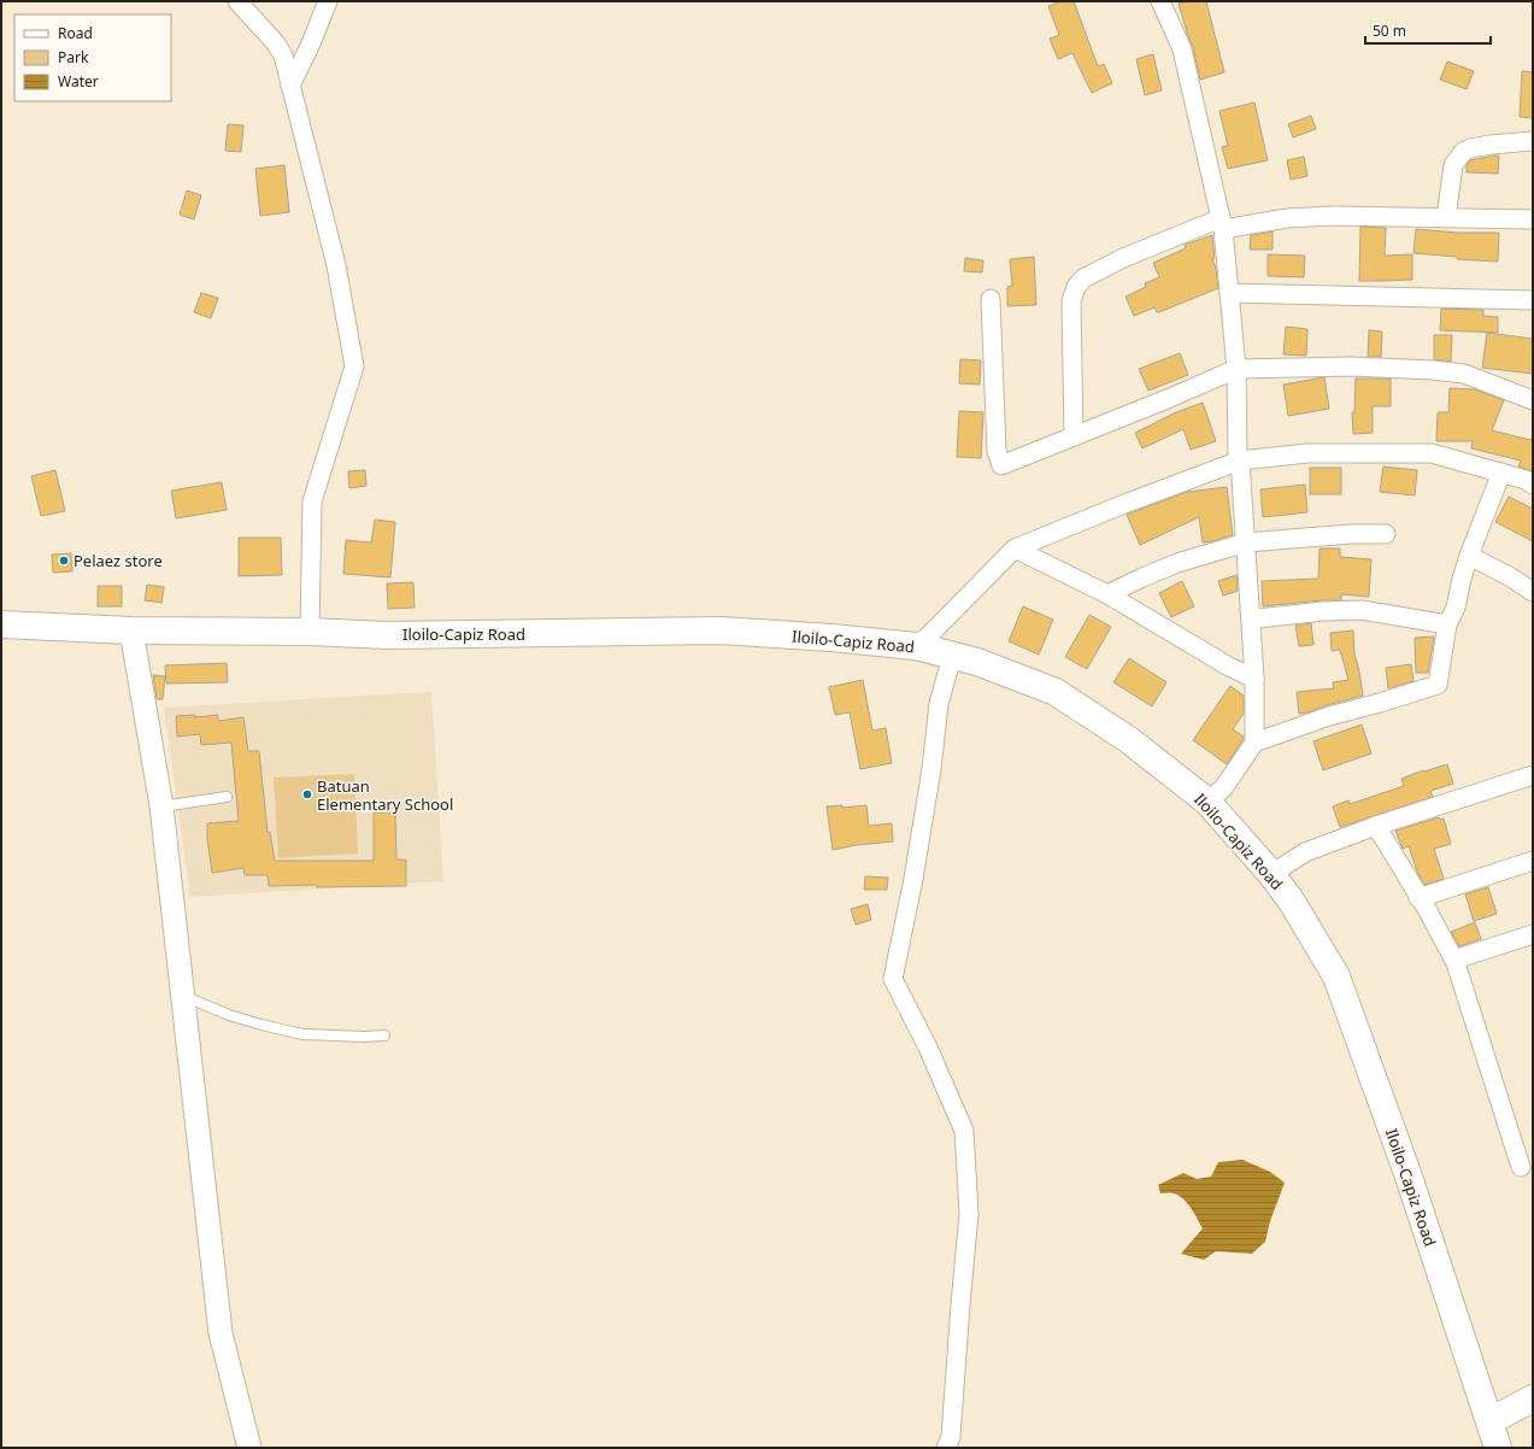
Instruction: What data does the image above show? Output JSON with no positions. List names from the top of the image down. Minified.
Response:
{"streets":{"main road":["Iloilo-Capiz Road"]},"places":["Pelaez store","Batuan Elementary School"],"legend":["Road","Park","Water"],"scale_bar":"50 m"}
